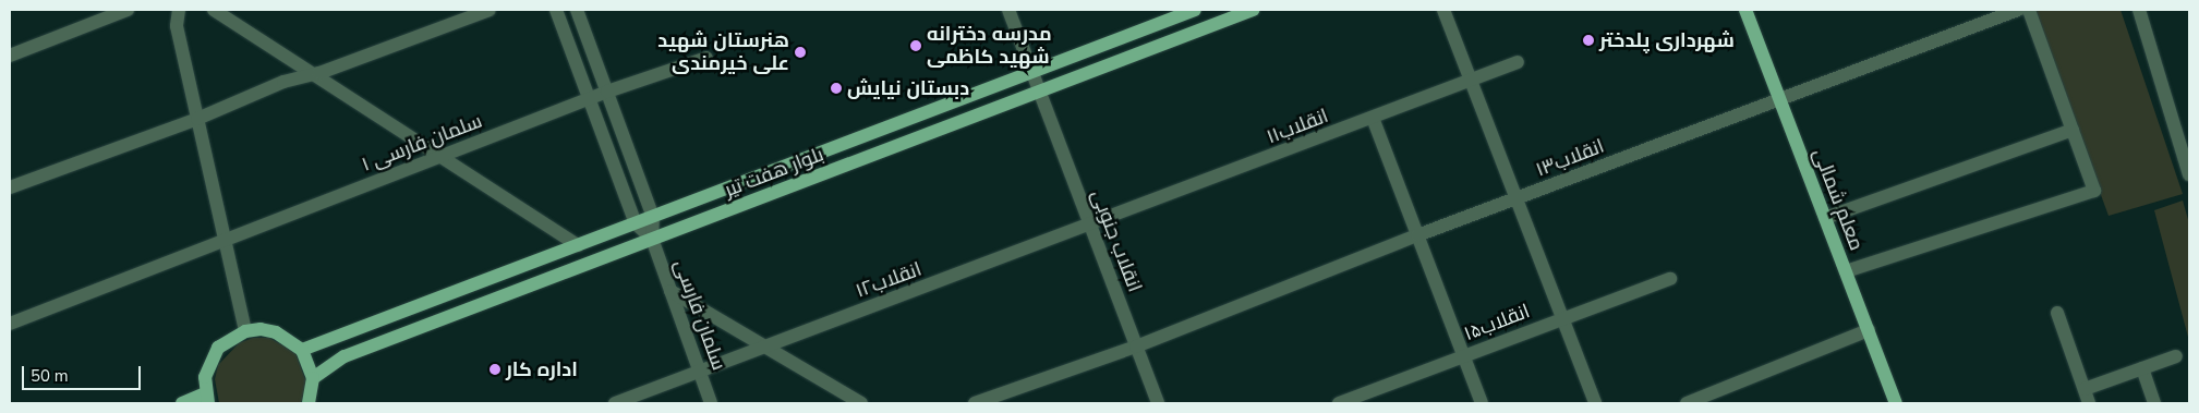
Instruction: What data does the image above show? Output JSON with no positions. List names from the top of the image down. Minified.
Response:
{"streets":{"main road":["بلوار هفت تیر","معلم شمالی"],"street":["انقلاب۱۱","سلمان فارسی ۱","انقلاب۱۳","انقلاب جنوبی","انقلاب۱۲","سلمان فارسی","انقلاب۱۵"]},"crossings":[["انقلاب۱۱","انقلاب جنوبی"],["انقلاب۱۱","انقلاب۱۲"],["انقلاب۱۳","معلم شمالی"],["انقلاب۱۳","انقلاب جنوبی"],["بلوار هفت تیر","انقلاب جنوبی"],["بلوار هفت تیر","سلمان فارسی"],["انقلاب جنوبی","انقلاب۱۲"],["انقلاب۱۲","سلمان فارسی"]],"places":["شهرداری پلدختر","مدرسه دخترانه شهید کاظمی","هنرستان شهید علی خیرمندی","دبستان نیایش","اداره کار"],"scale_bar":"50 m"}
